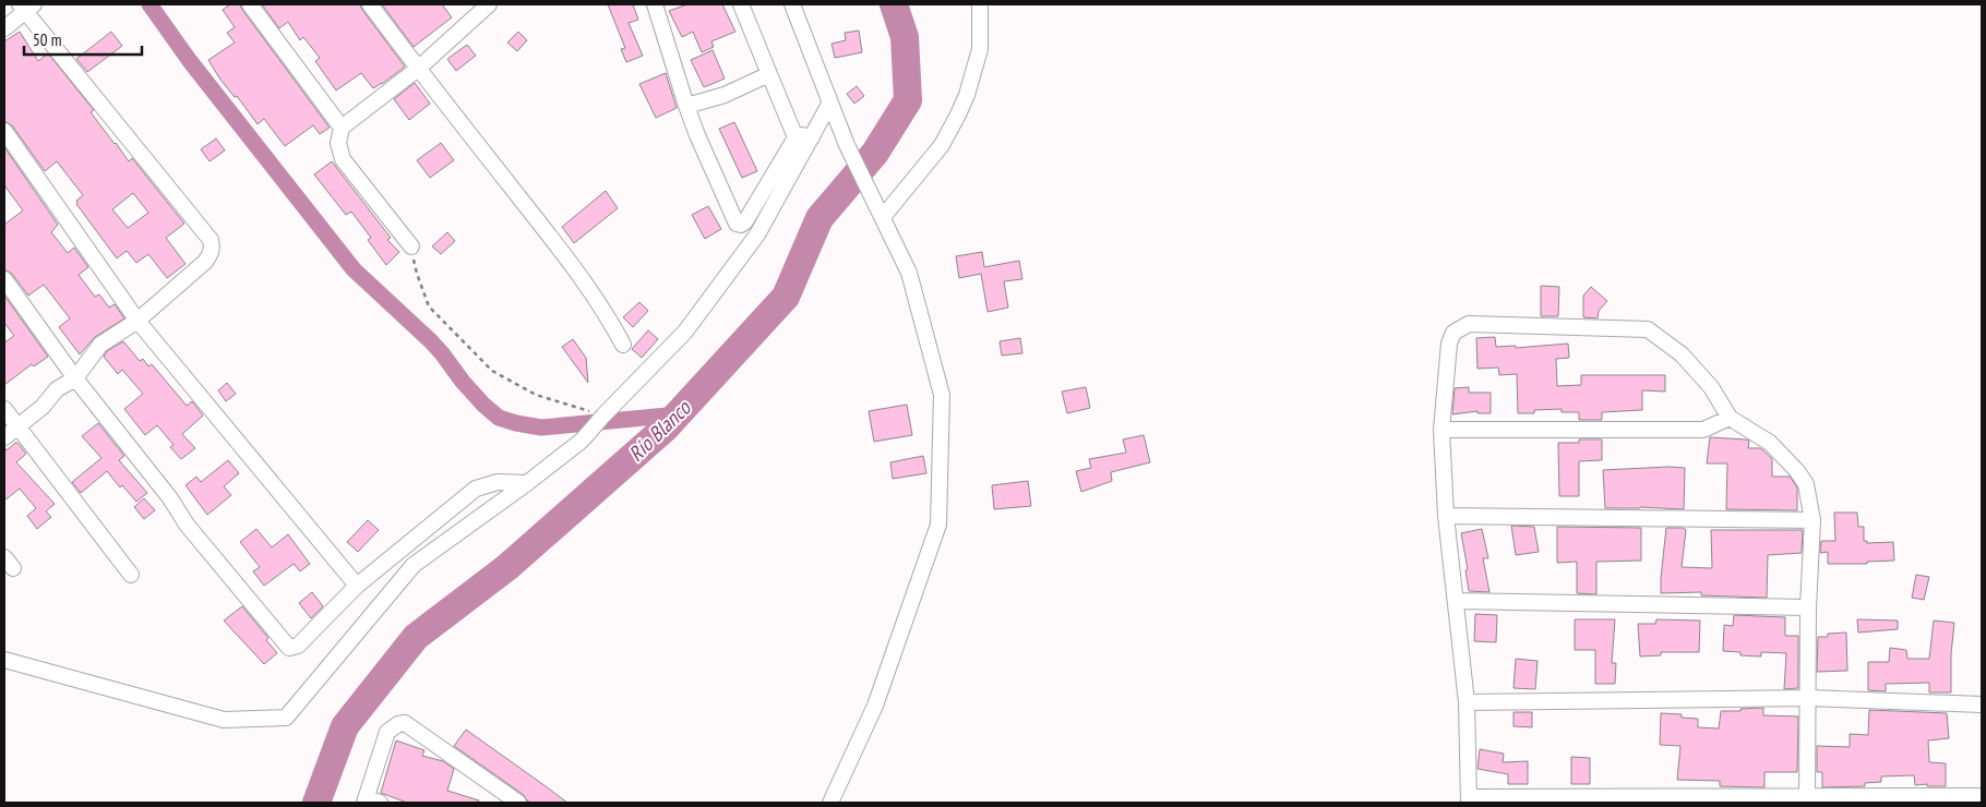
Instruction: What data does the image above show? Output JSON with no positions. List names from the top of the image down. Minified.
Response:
{"water":["Río Blanco"],"scale_bar":"50 m"}
